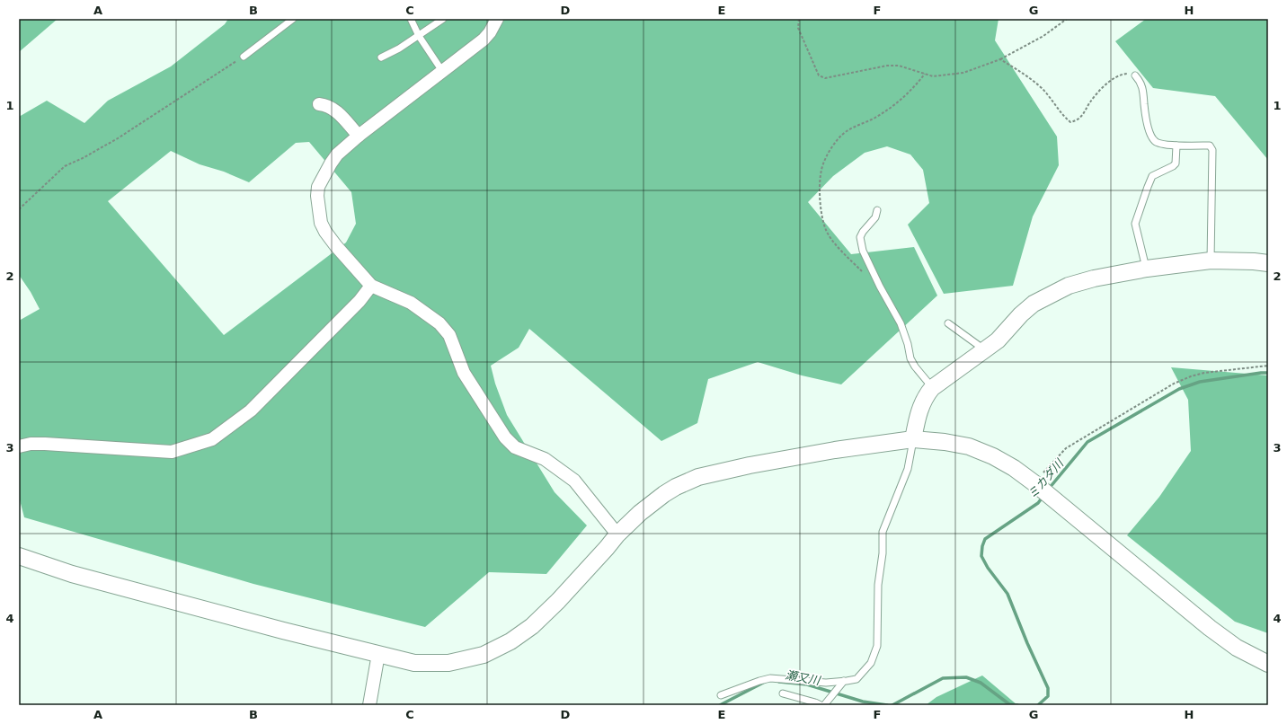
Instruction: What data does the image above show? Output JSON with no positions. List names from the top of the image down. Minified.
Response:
{"water":["ミカダ川","瀬又川"],"grid":{"columns":["A","B","C","D","E","F","G","H"],"rows":["1","2","3","4"]}}
